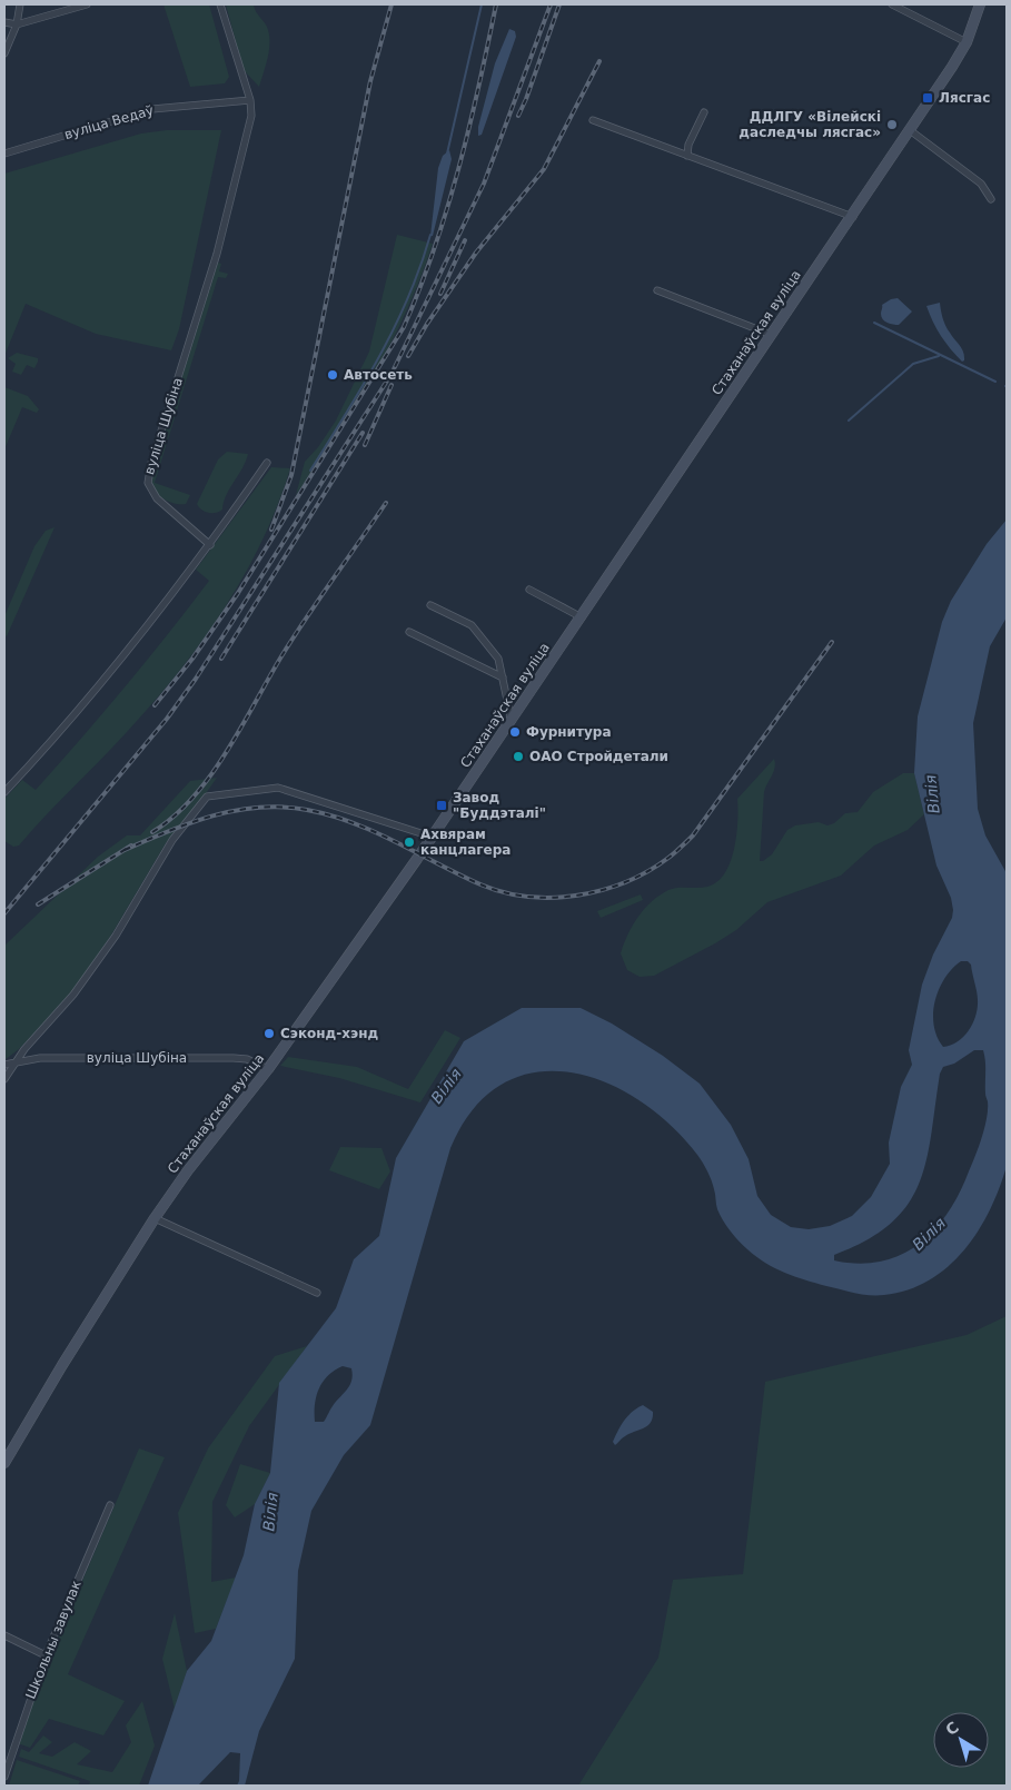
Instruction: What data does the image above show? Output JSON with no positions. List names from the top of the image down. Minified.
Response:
{"streets":{"street":["вуліца Ведаў","Стаханаўская вуліца","вуліца Шубіна","Школьны завулак"]},"crossings":[["вуліца Ведаў","вуліца Шубіна"],["Стаханаўская вуліца","вуліца Шубіна"]],"water":["Вілія"],"places":{"transit":["Лясгас","Завод \"Буддэталі\""],"other":["ДДЛГУ «Вілейскі даследчы лясгас»","Автосеть","Фурнитура","ОАО Стройдетали","Ахвярам канцлагера","Сэконд-хэнд"]},"north":"top left"}
